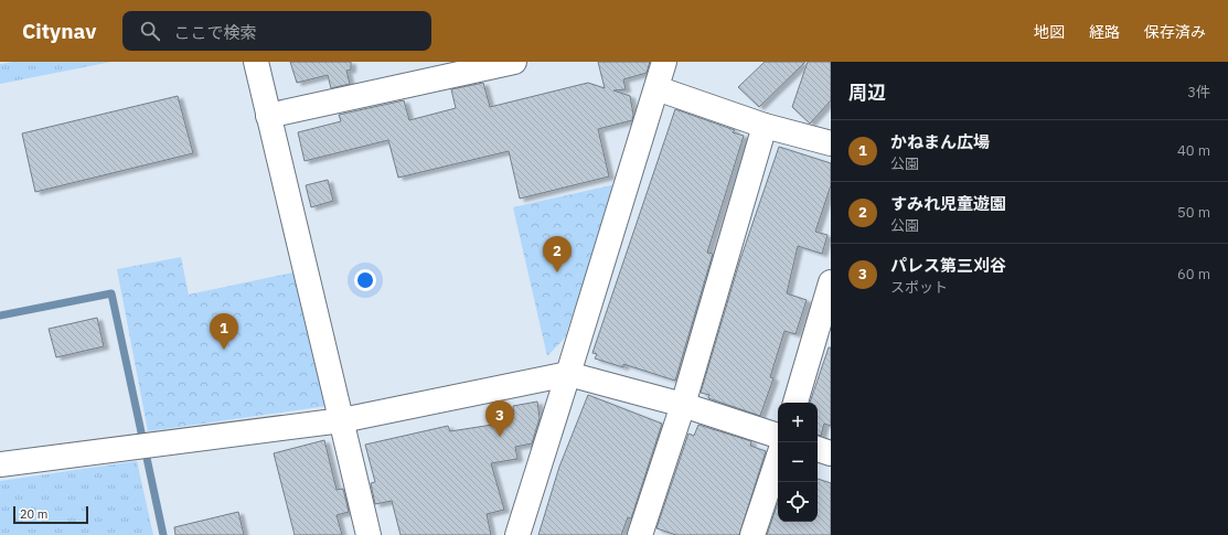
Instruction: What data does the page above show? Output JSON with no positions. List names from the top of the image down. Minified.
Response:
{"scale_bar":"20 m","page":{"header":"Citynav","search":"ここで検索","nav":["地図","経路","保存済み"],"heading":["周辺","3件"],"list":[{"mark":"1","name":"かねまん広場","note":"公園","value":"40 m"},{"mark":"2","name":"すみれ児童遊園","note":"公園","value":"50 m"},{"mark":"3","name":"パレス第三刈谷","note":"スポット","value":"60 m"}],"pins":["2","1","3"],"map_buttons":["+","−"],"scale":"20 m"}}
